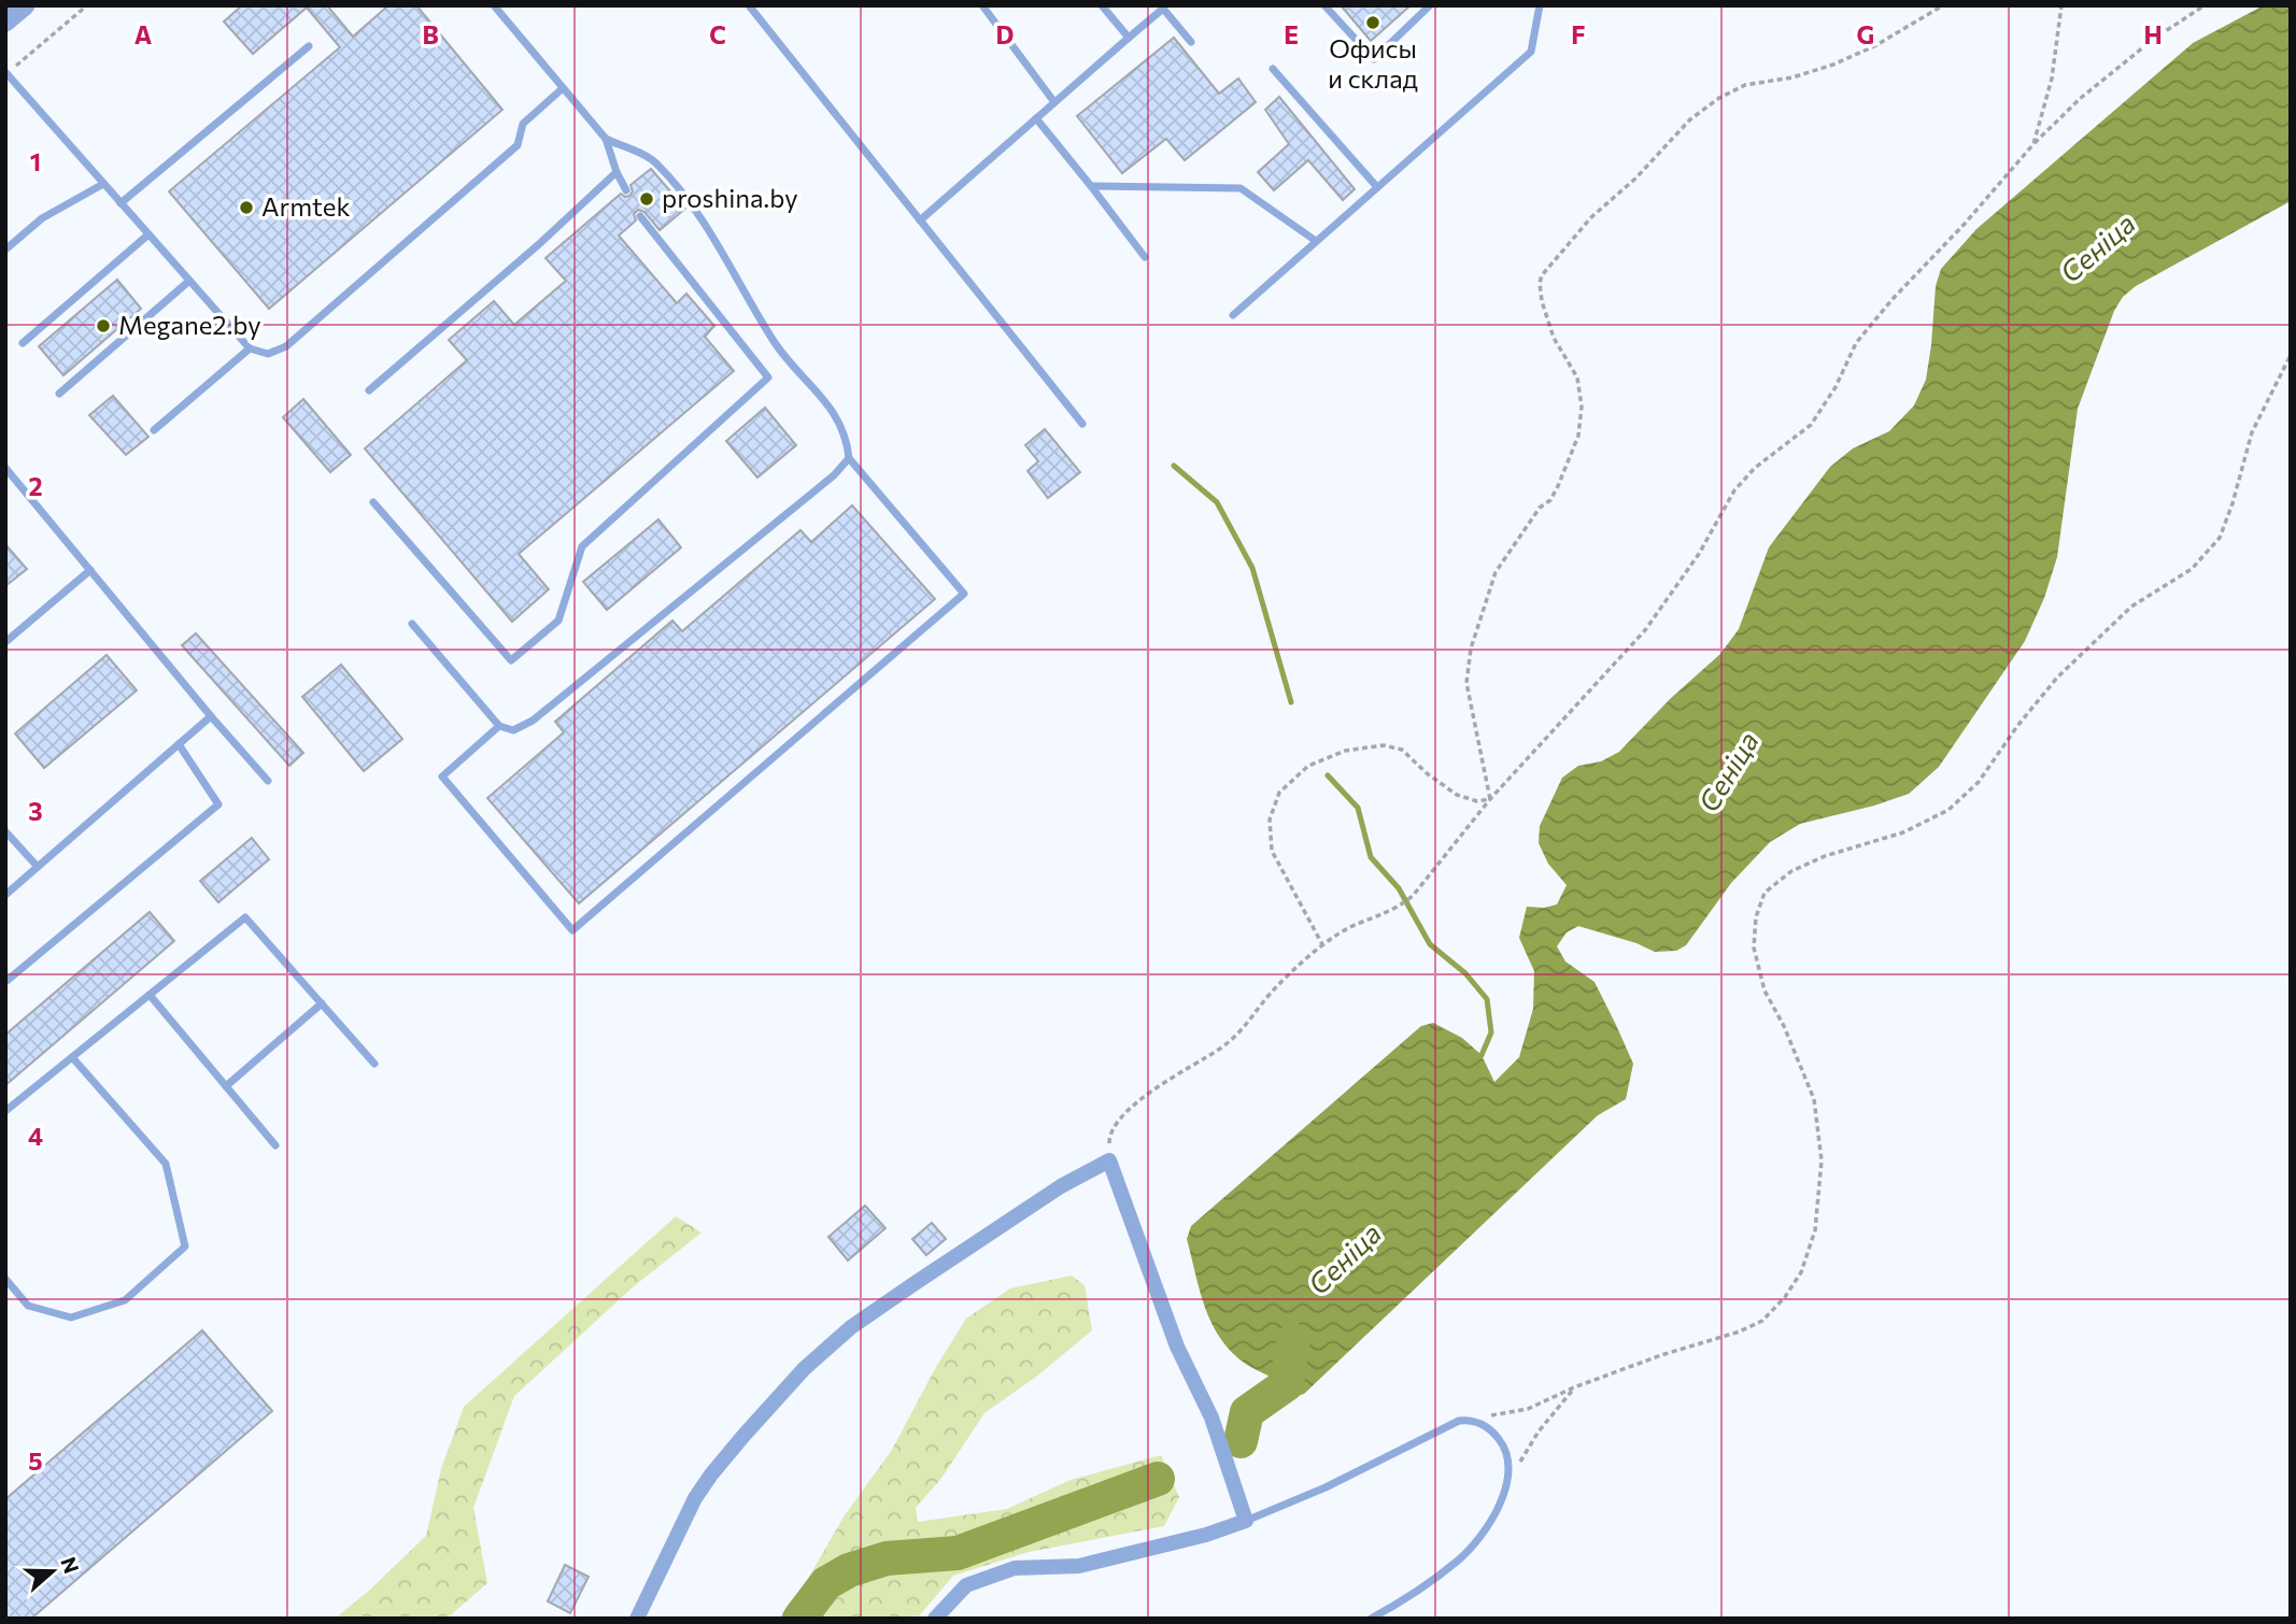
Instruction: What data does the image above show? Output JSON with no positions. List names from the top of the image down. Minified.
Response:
{"water":["Сеніца"],"places":["Офисы и склад","proshina.by","Armtek","Megane2.by"],"north":"right","grid":{"columns":["A","B","C","D","E","F","G","H"],"rows":["1","2","3","4","5"]}}
